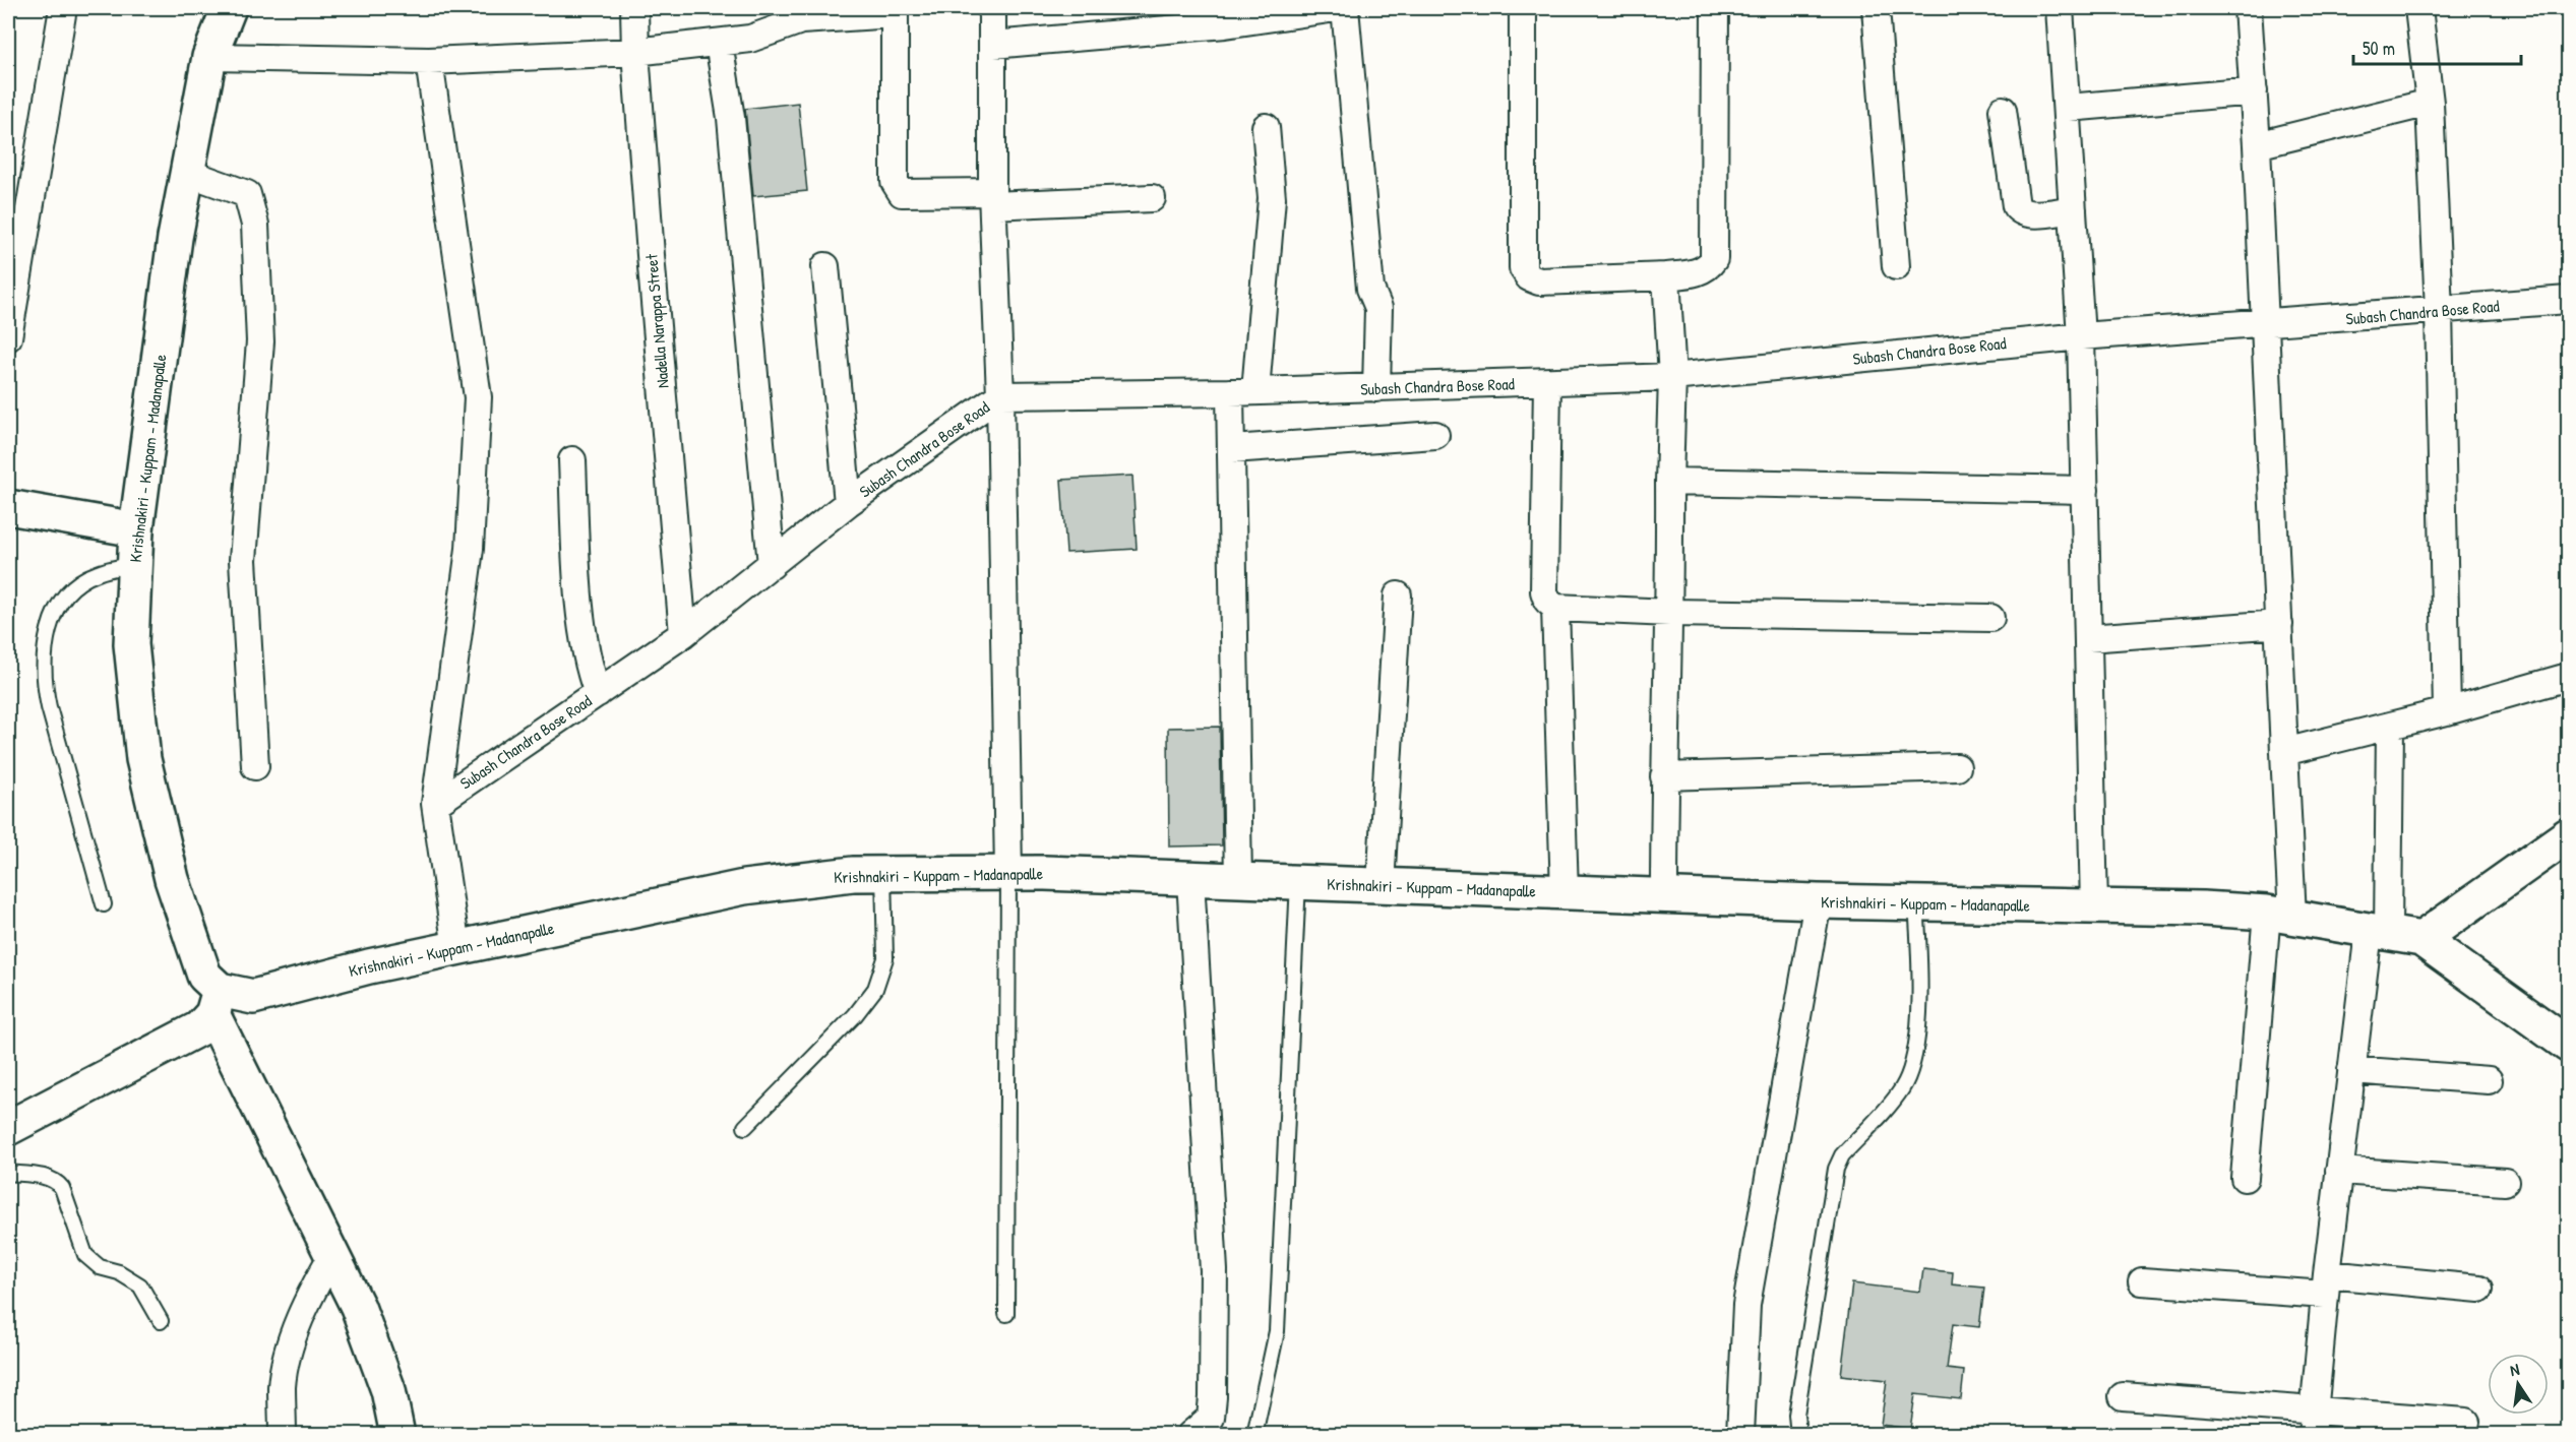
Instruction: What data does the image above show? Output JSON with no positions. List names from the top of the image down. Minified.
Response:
{"streets":{"main road":["Krishnakiri - Kuppam - Madanapalle"],"street":["Subash Chandra Bose Road","Nadella Narappa Street"]},"crossings":[["Subash Chandra Bose Road","Nadella Narappa Street"]],"scale_bar":"50 m","north":"top"}
